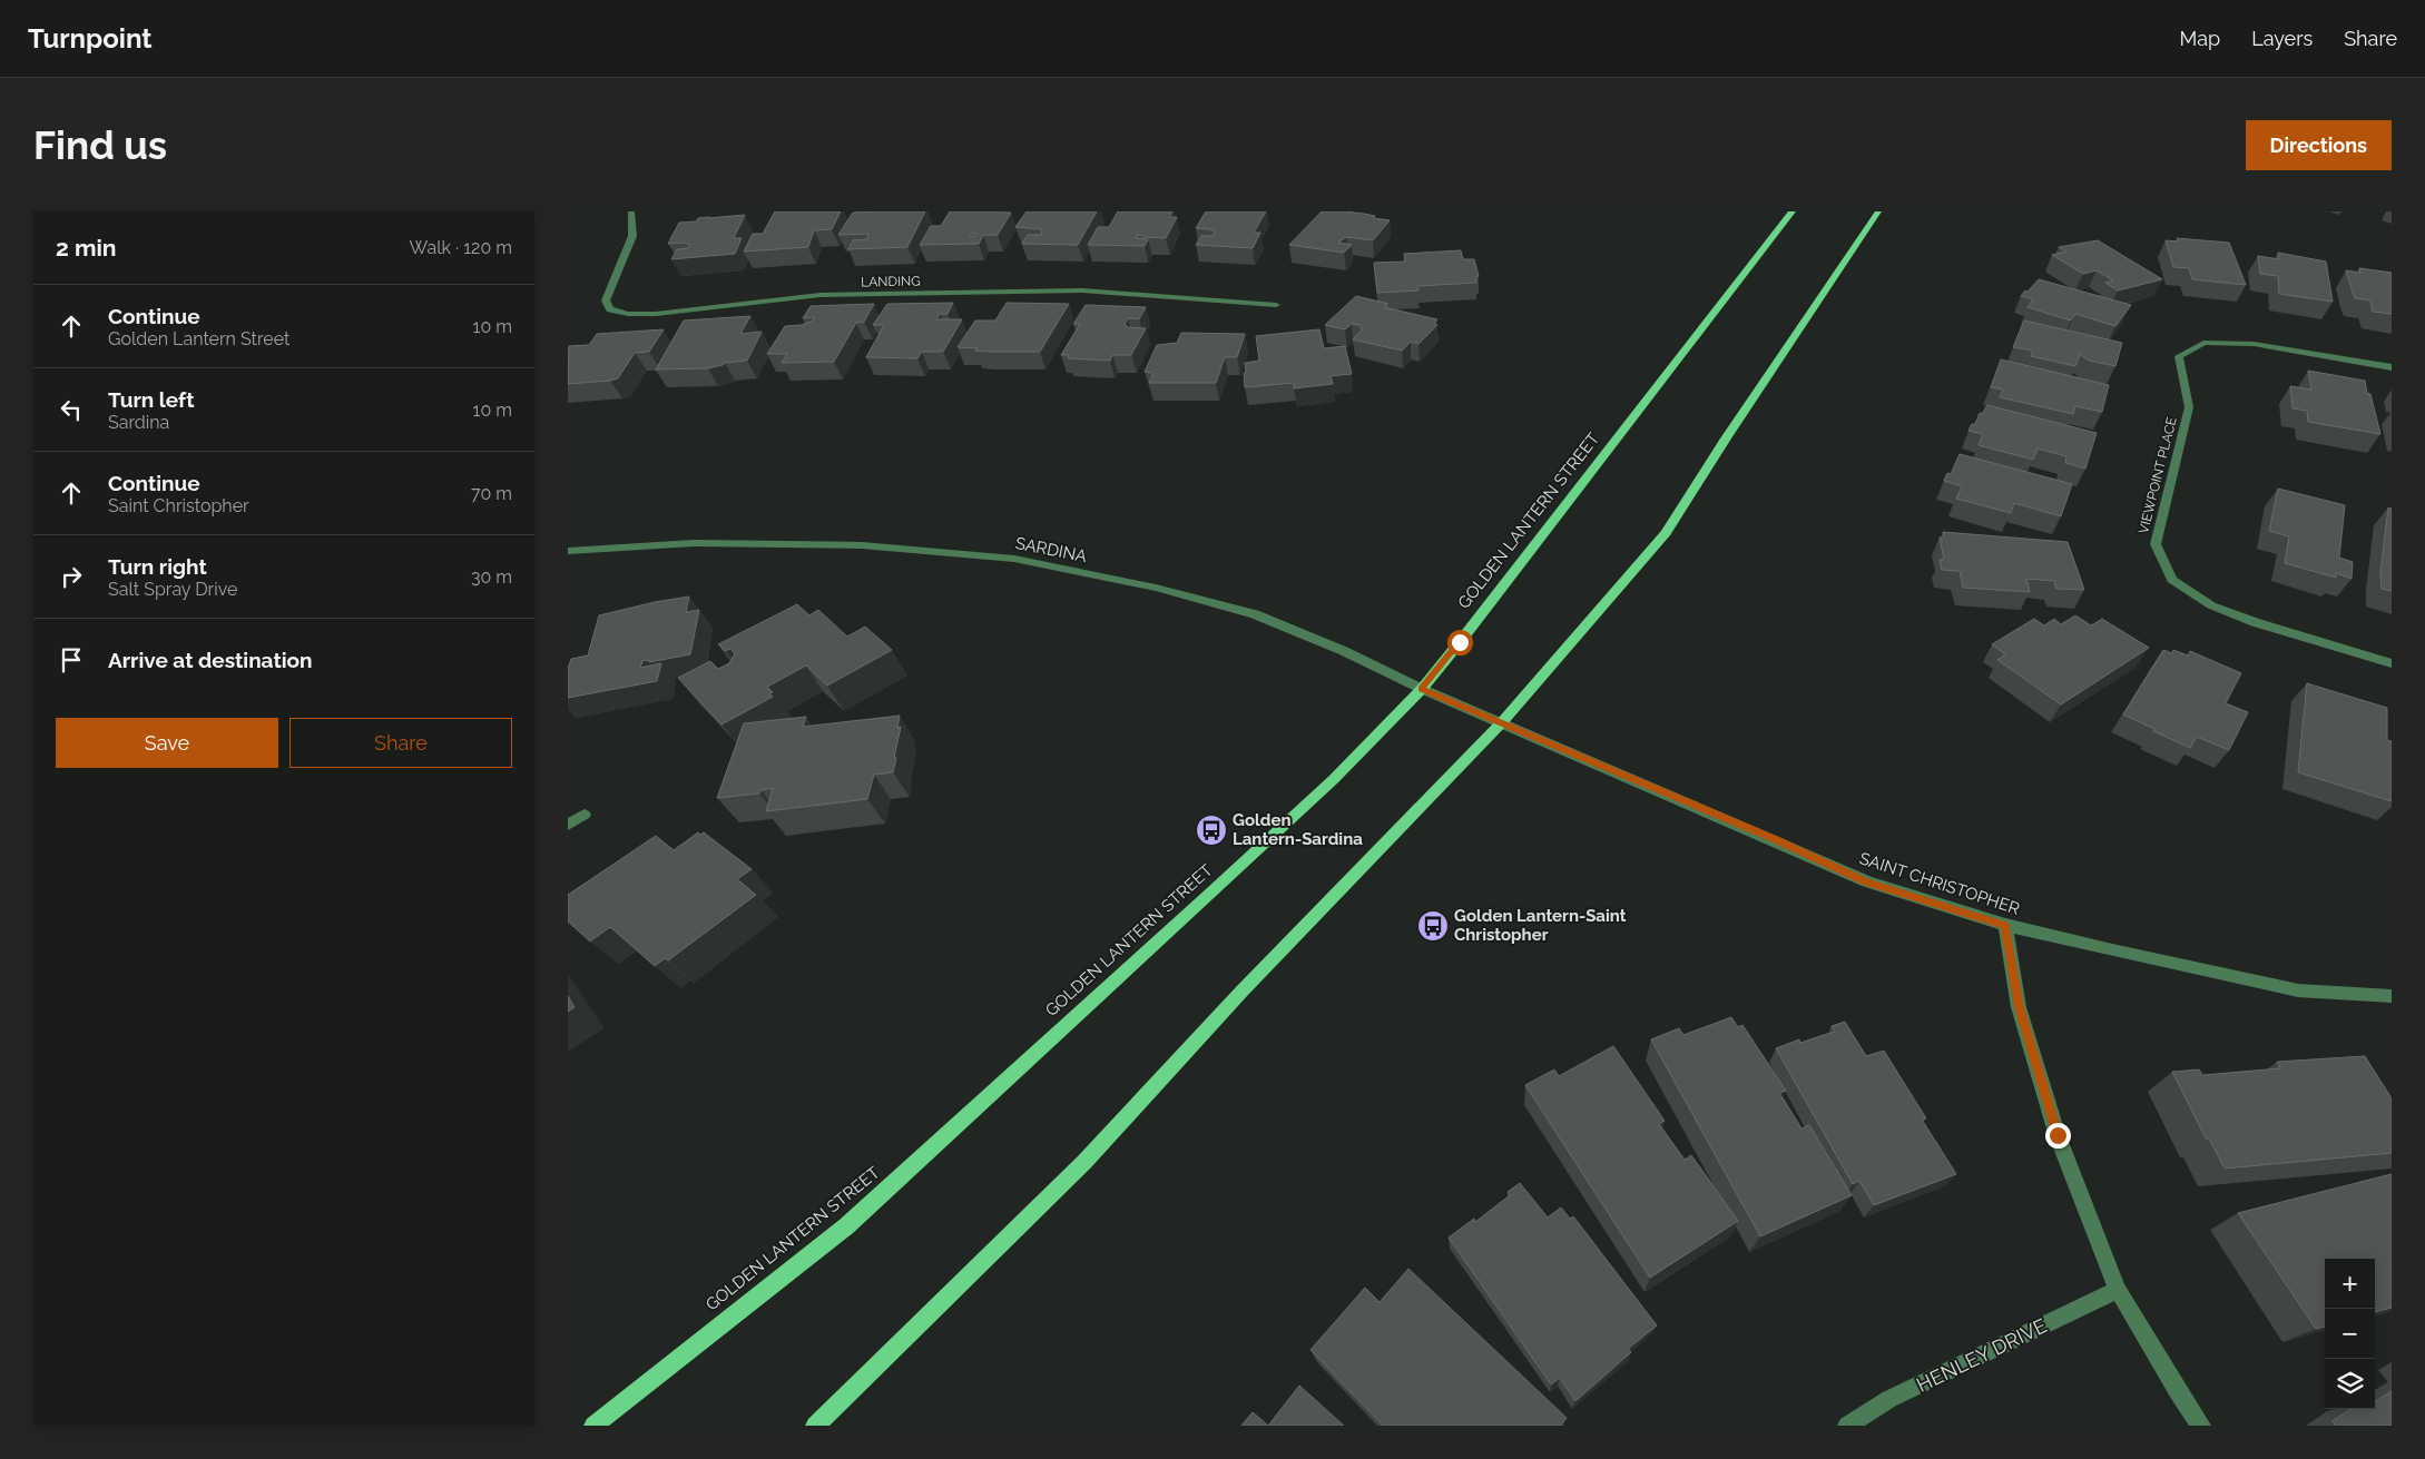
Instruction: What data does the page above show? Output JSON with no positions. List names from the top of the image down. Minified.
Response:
{"streets":{"main road":["GOLDEN LANTERN STREET"],"street":["LANDING","VIEWPOINT PLACE","SARDINA","SAINT CHRISTOPHER","HENLEY DRIVE"]},"crossings":[["GOLDEN LANTERN STREET","SARDINA"],["SARDINA","SAINT CHRISTOPHER"]],"places":{"bus stop":["Golden Lantern-Sardina","Golden Lantern-Saint Christopher"]},"page":{"header":"Turnpoint","nav":["Map","Layers","Share"],"buttons":["Directions",["Save","Share"]],"title":"Find us","heading":["2 min","Walk · 120 m"],"list":[["Continue","Golden Lantern Street","10 m"],["Turn left","Sardina","10 m"],["Continue","Saint Christopher","70 m"],["Turn right","Salt Spray Drive","30 m"],"Arrive at destination"],"map_buttons":["+","−"]}}
